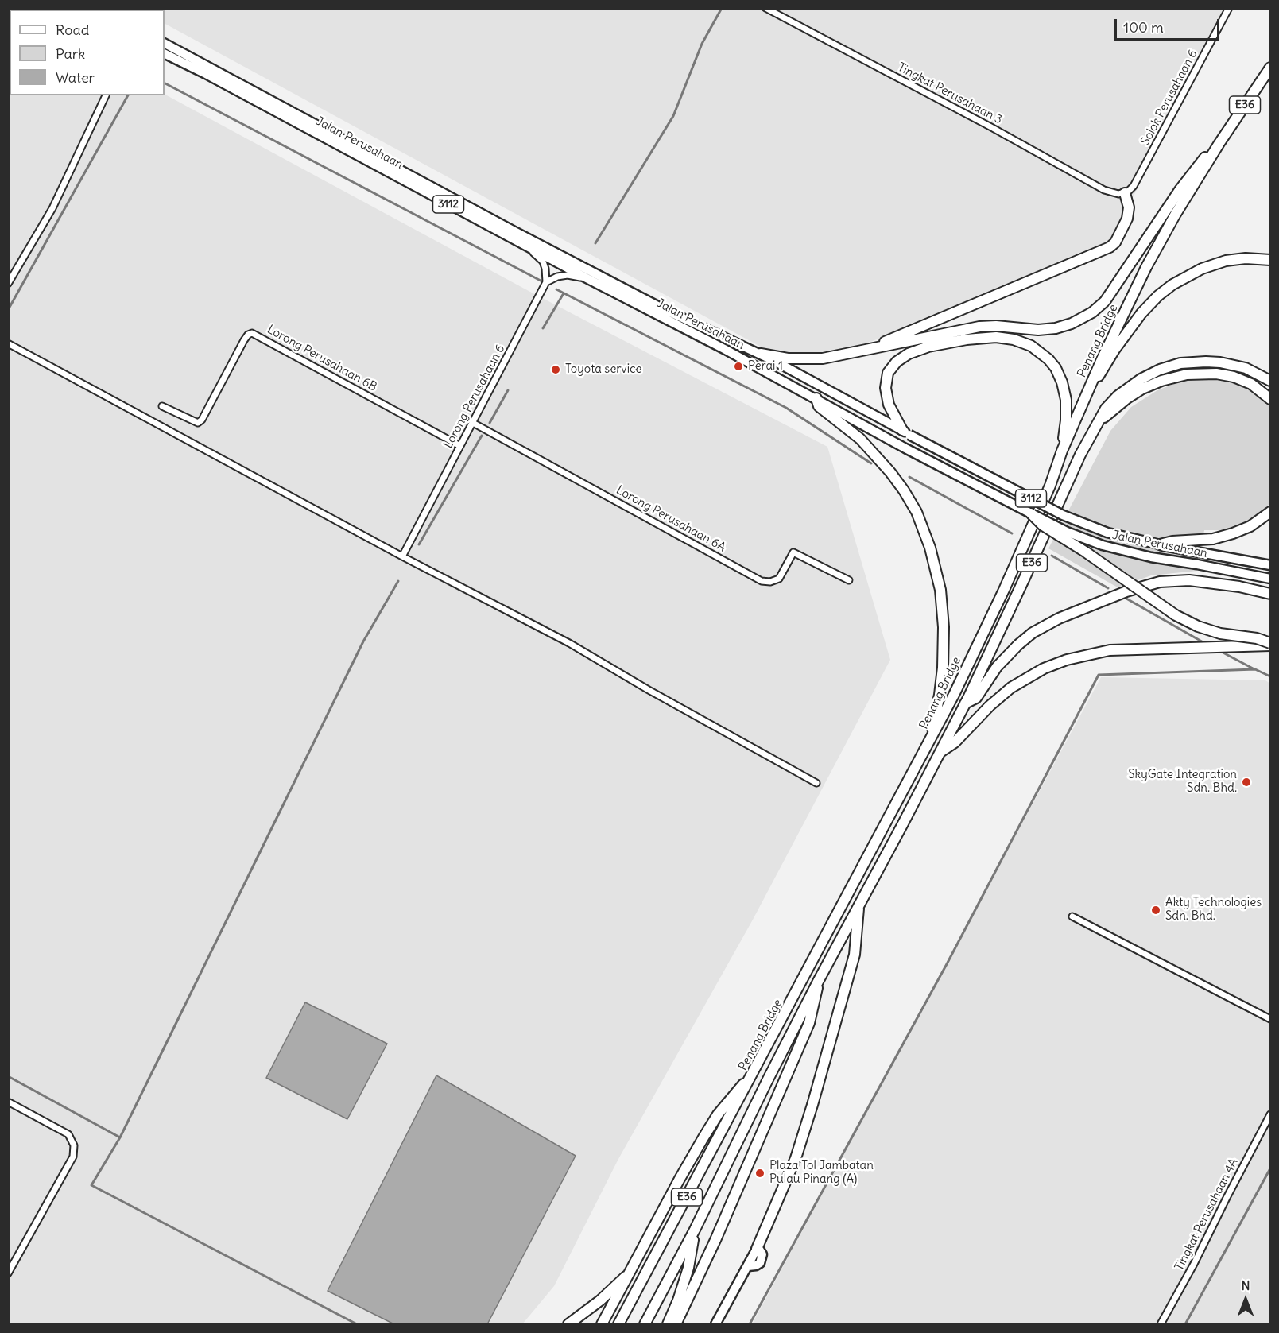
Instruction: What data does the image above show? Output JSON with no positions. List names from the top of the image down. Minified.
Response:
{"streets":{"highway":["E36","Penang Bridge"],"main road":["Jalan Perusahaan","3112"],"street":["Tingkat Perusahaan 3","Solok Perusahaan 6","Lorong Perusahaan 6B","Lorong Perusahaan 6","Lorong Perusahaan 6A","Tingkat Perusahaan 4A"]},"crossings":[["Tingkat Perusahaan 3","Solok Perusahaan 6"],["Lorong Perusahaan 6B","Lorong Perusahaan 6"],["Lorong Perusahaan 6","Lorong Perusahaan 6A"]],"places":["Perai 1","Toyota service","SkyGate Integration Sdn. Bhd.","Akty Technologies Sdn. Bhd.","Plaza Tol Jambatan Pulau Pinang (A)"],"legend":["Road","Park","Water"],"scale_bar":"100 m","north":"top"}
